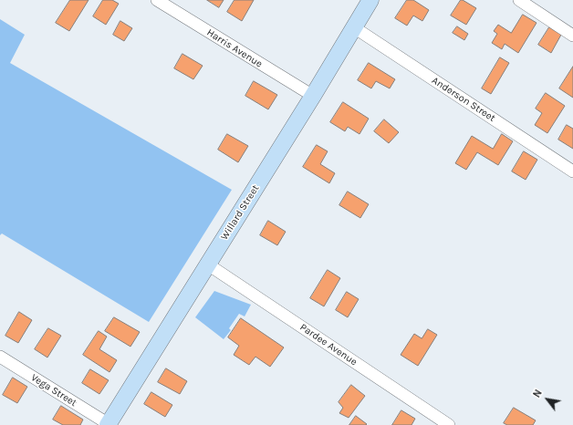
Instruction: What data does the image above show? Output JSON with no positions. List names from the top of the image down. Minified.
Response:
{"streets":{"street":["Harris Avenue","Anderson Street","Willard Street","Pardee Avenue","Vega Street"]},"crossings":[["Harris Avenue","Willard Street"],["Anderson Street","Willard Street"],["Willard Street","Pardee Avenue"],["Willard Street","Vega Street"]],"north":"top left"}
